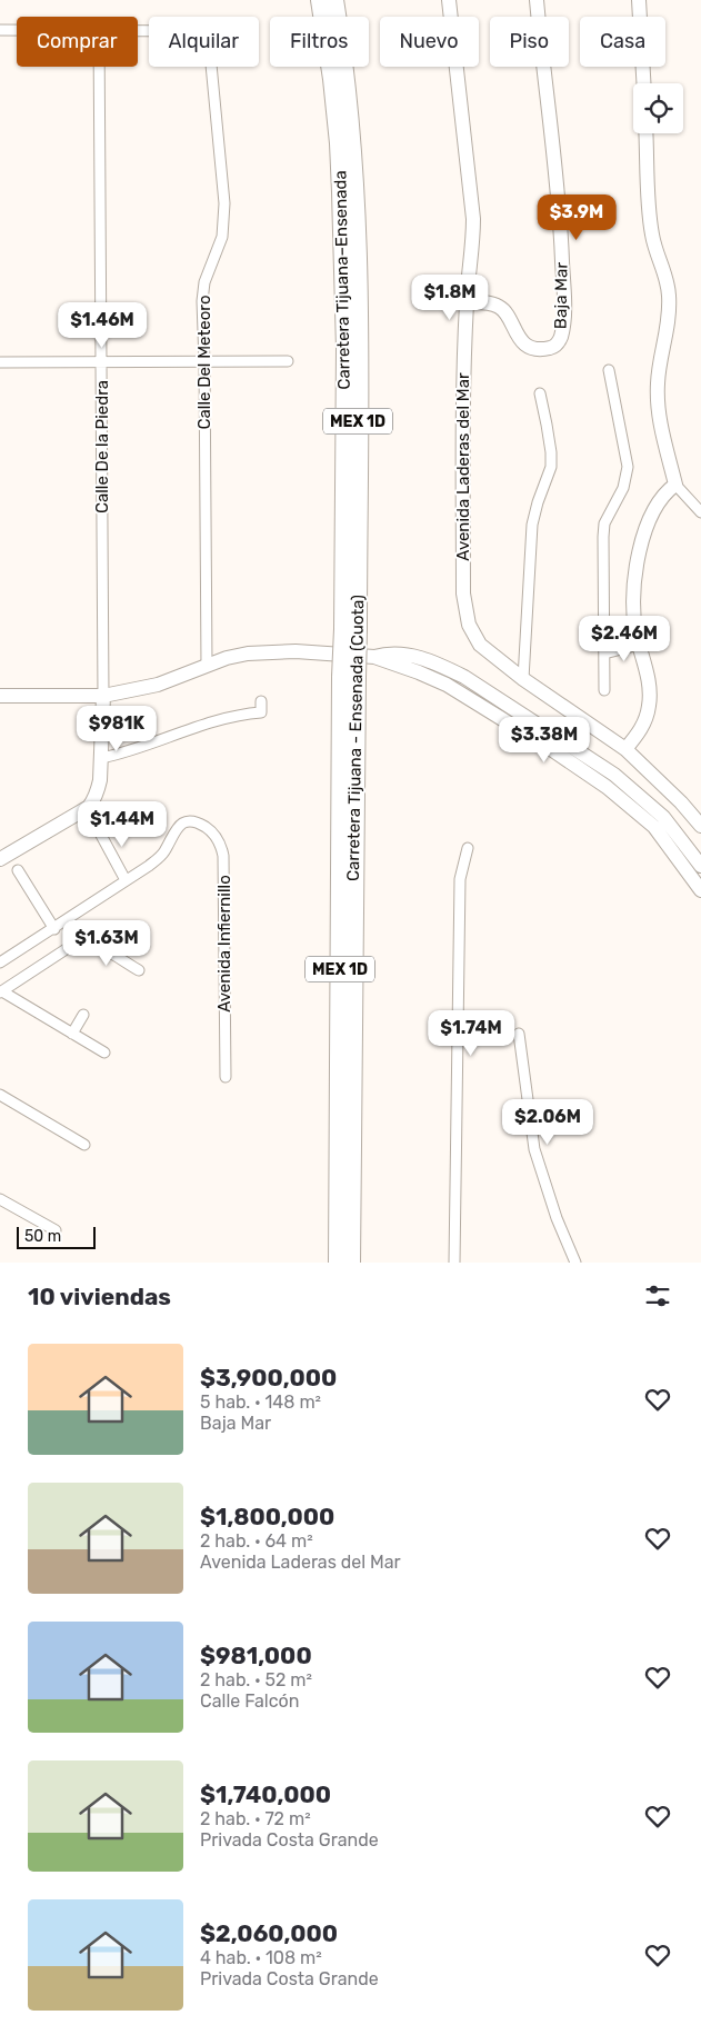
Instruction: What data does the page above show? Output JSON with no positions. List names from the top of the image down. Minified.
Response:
{"streets":{"highway":["Carretera Tijuana–Ensenada","MEX 1D","Carretera Tijuana - Ensenada (Cuota)"],"street":["Baja Mar","Calle Del Meteoro","Calle De la Piedra","Avenida Laderas del Mar","Avenida Infiernillo"]},"crossings":[["Carretera Tijuana–Ensenada","Carretera Tijuana - Ensenada (Cuota)"],["Baja Mar","Avenida Laderas del Mar"]],"scale_bar":"50 m","page":{"chip":["Comprar","Alquilar","Filtros","Nuevo","Piso","Casa"],"price":["$3.9M","$1.8M","$1.46M","$2.46M","$981K","$3.38M","$1.44M","$1.63M","$1.74M","$2.06M"],"scale":"50 m","heading":"10 viviendas","list":[{"name":"$3,900,000","note":"5 hab. · 148 m² · Baja Mar"},{"name":"$1,800,000","note":"2 hab. · 64 m² · Avenida Laderas del Mar"},{"name":"$981,000","note":"2 hab. · 52 m² · Calle Falcón"},{"name":"$1,740,000","note":"2 hab. · 72 m² · Privada Costa Grande"},{"name":"$2,060,000","note":"4 hab. · 108 m² · Privada Costa Grande"}]}}
